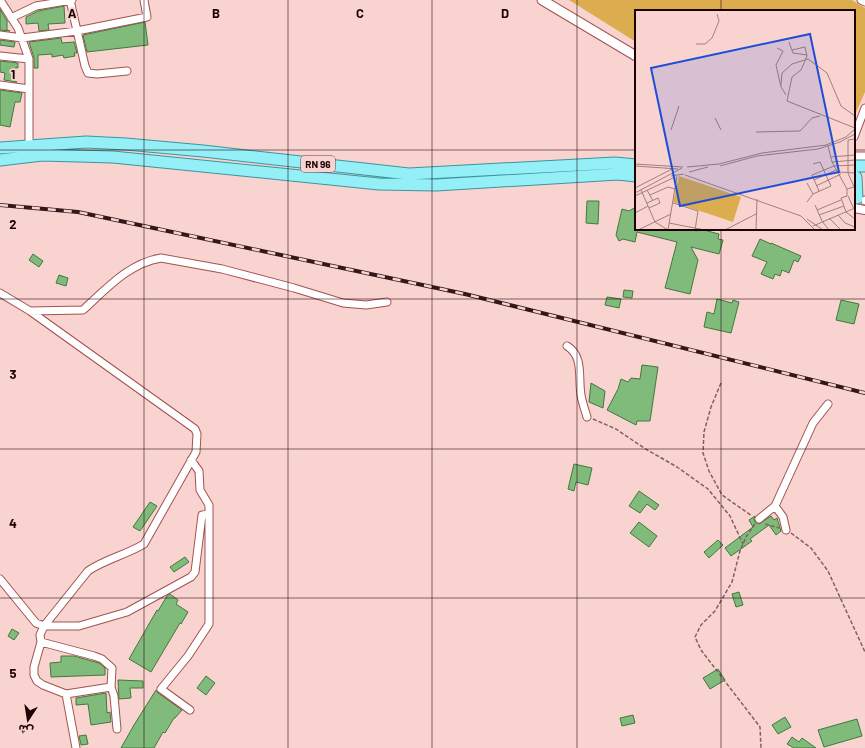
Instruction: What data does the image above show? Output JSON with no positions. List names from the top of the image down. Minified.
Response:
{"streets":{"main road":["RN 96"]},"north":"bottom","grid":{"columns":["A","B","C","D"],"rows":["1","2","3","4","5"]}}
